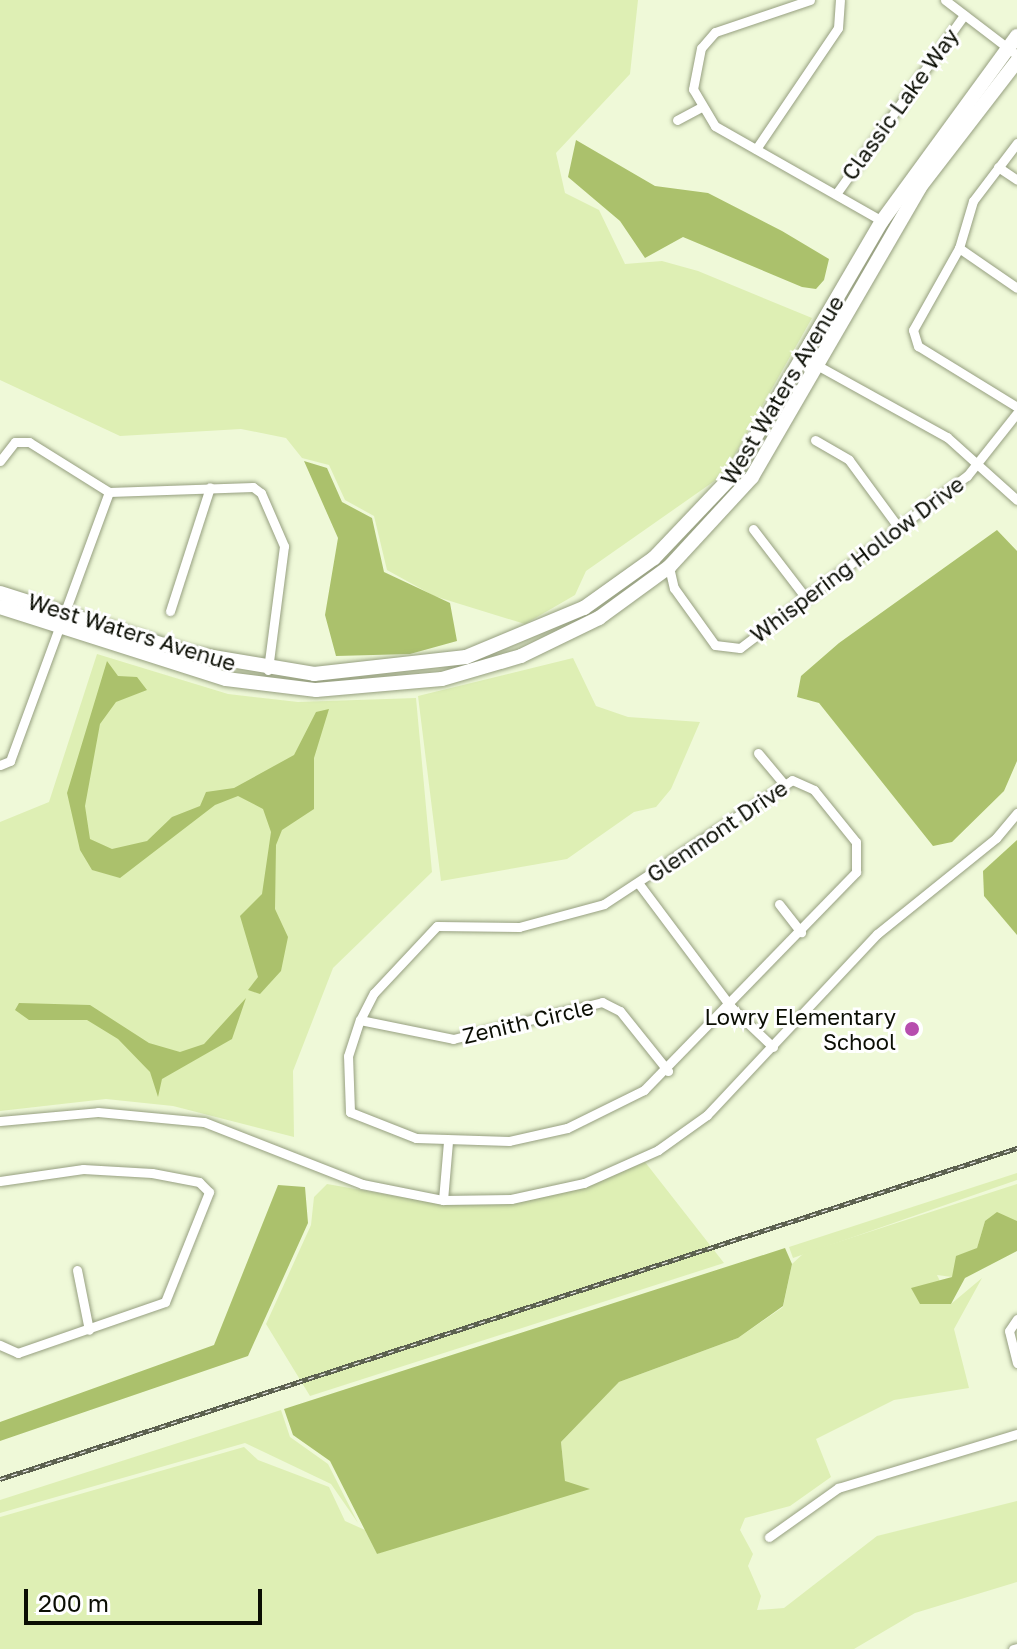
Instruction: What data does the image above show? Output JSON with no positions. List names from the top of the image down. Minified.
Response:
{"streets":{"street":["Classic Lake Way","West Waters Avenue","Whispering Hollow Drive","Glenmont Drive","Zenith Circle"]},"crossings":[["West Waters Avenue","Whispering Hollow Drive"],["Glenmont Drive","Zenith Circle"]],"places":["Lowry Elementary School"],"scale_bar":"200 m"}
